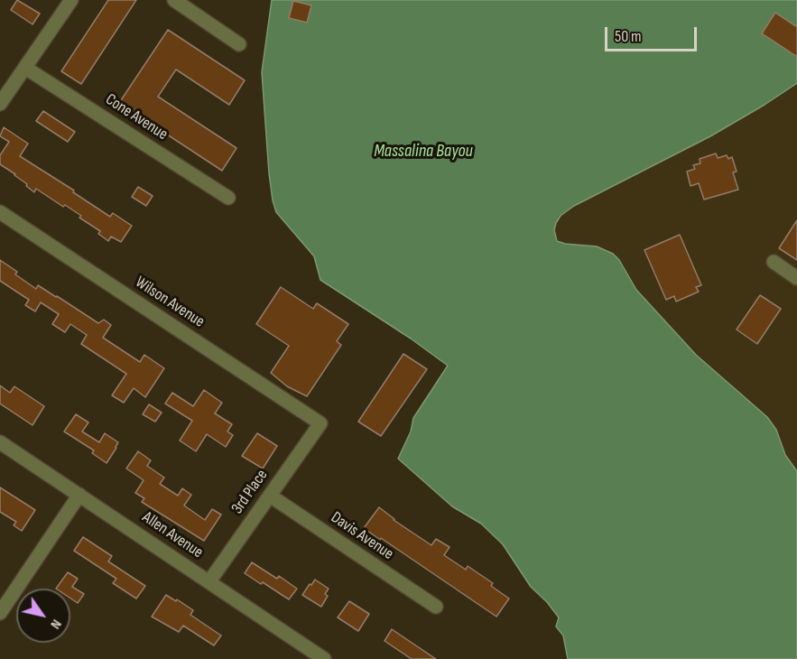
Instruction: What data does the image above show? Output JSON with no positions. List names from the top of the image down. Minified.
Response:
{"streets":{"street":["Cone Avenue","Wilson Avenue","3rd Place","Allen Avenue","Davis Avenue"]},"crossings":[["Wilson Avenue","3rd Place"],["3rd Place","Allen Avenue"],["3rd Place","Davis Avenue"]],"water":["Massalina Bayou"],"scale_bar":"50 m","north":"bottom right"}
